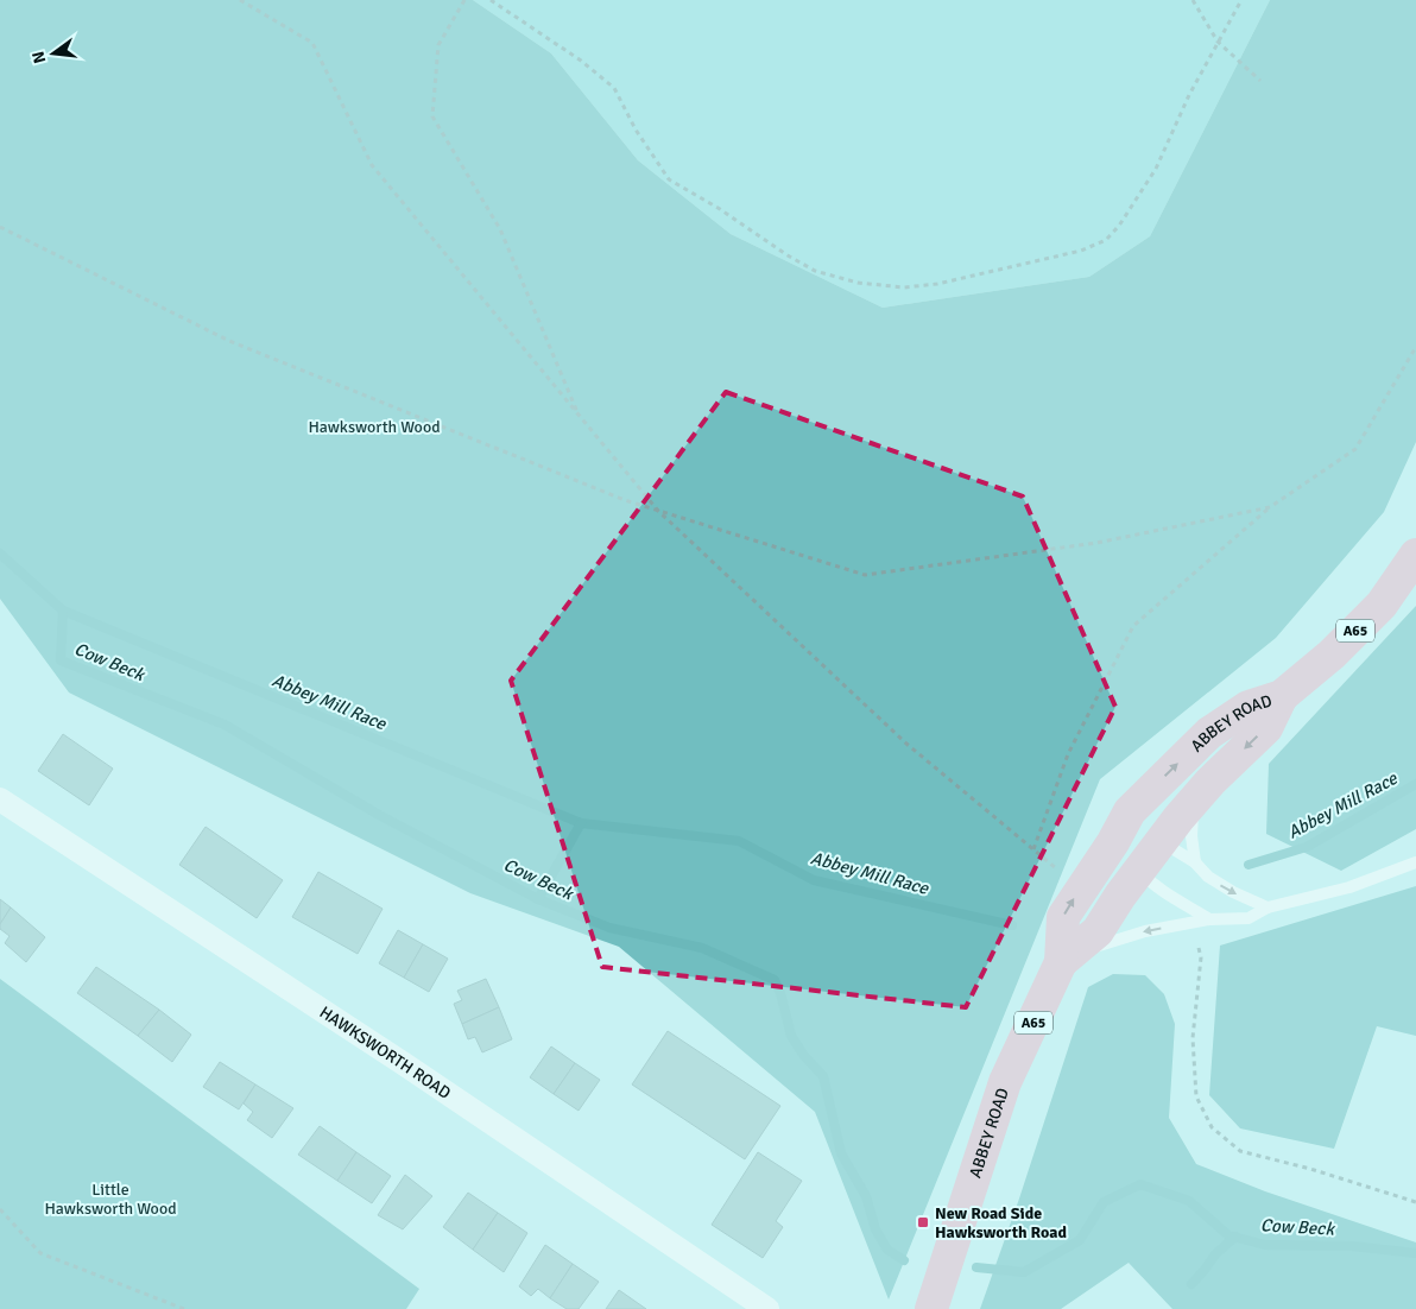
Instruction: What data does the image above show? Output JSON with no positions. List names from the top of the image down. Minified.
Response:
{"streets":{"main road":["A65","ABBEY ROAD"],"street":["HAWKSWORTH ROAD"]},"water":["Cow Beck","Abbey Mill Race"],"parks":["Hawksworth Wood","Little Hawksworth Wood"],"places":{"transit":["New Road Side Hawksworth Road"]},"north":"left"}
